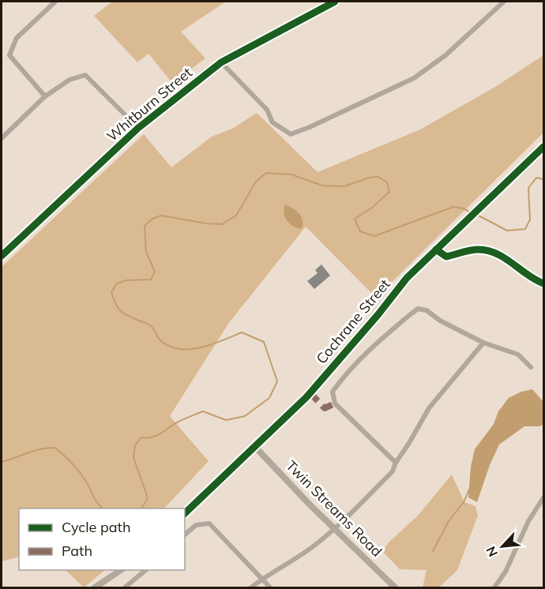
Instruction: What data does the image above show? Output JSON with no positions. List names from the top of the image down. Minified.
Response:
{"streets":{"street":["Whitburn Street","Cochrane Street","Twin Streams Road"]},"crossings":[["Cochrane Street","Twin Streams Road"]],"legend":["Cycle path","Path"],"north":"bottom left"}
